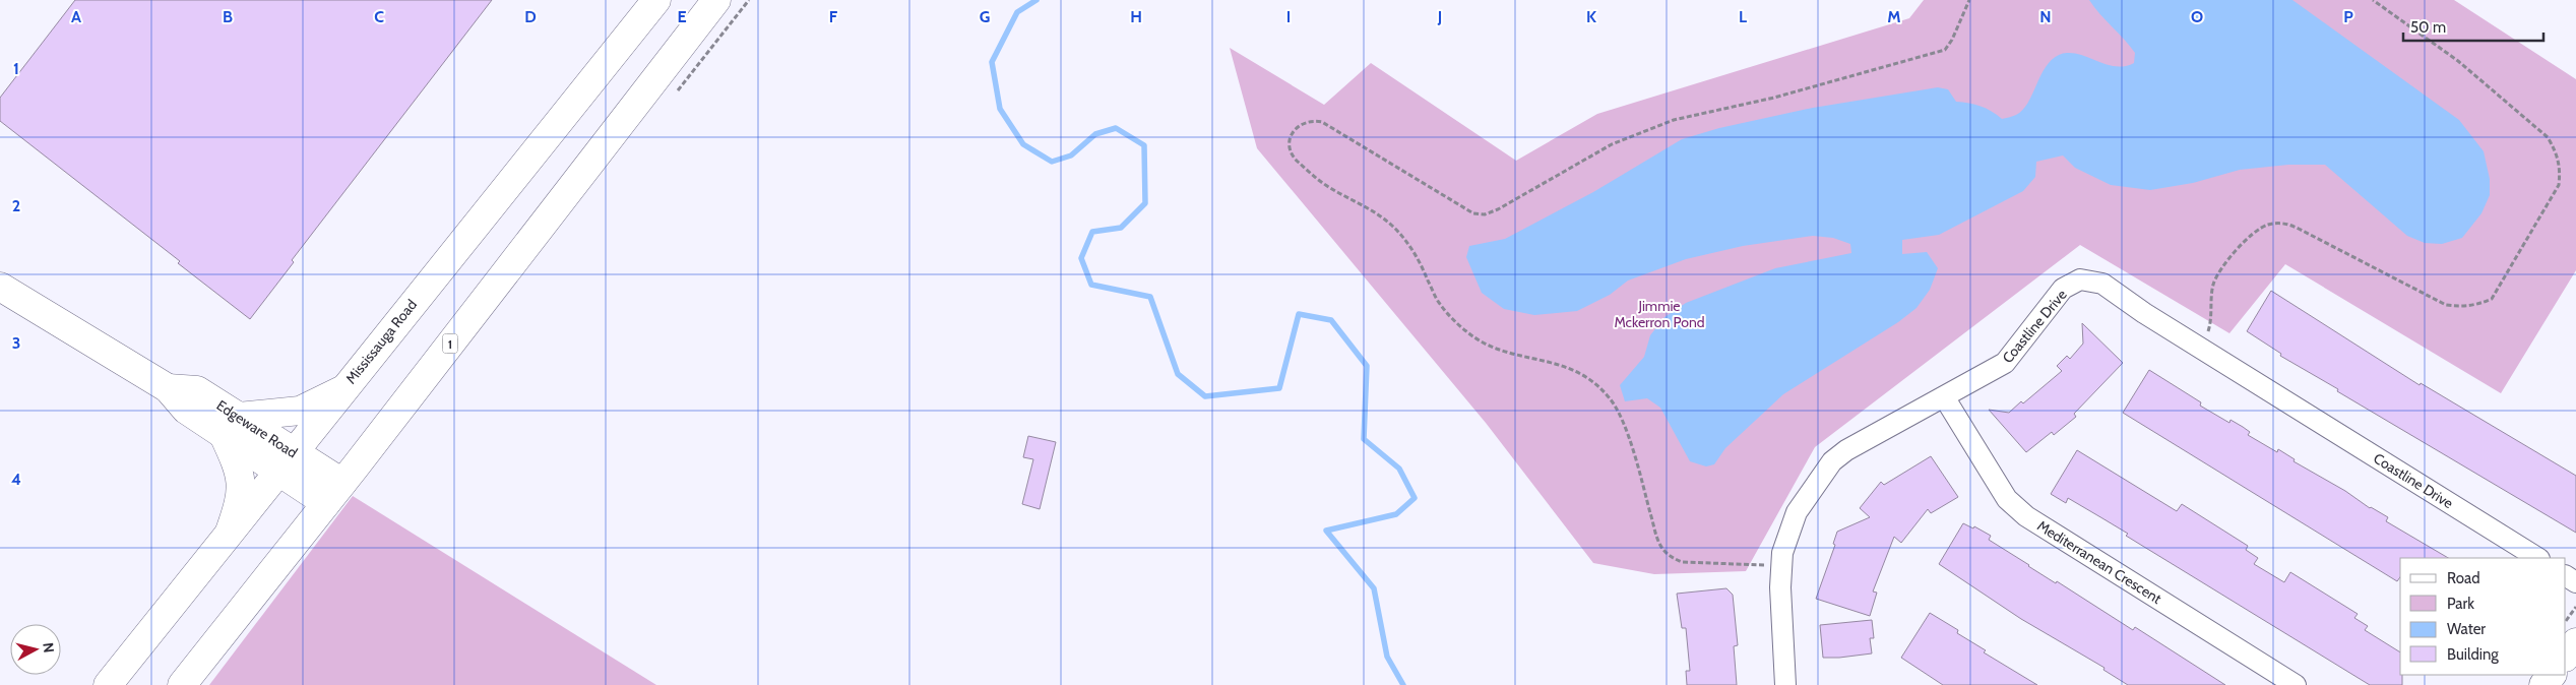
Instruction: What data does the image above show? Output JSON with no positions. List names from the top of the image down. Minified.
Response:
{"streets":{"main road":["Mississauga Road","1","Edgeware Road"],"street":["Coastline Drive","Mediterranean Crescent"]},"crossings":[["Coastline Drive","Mediterranean Crescent"],["Mississauga Road","Edgeware Road"],["1","Edgeware Road"]],"parks":["Jimmie Mckerron Pond"],"legend":["Road","Park","Water","Building"],"scale_bar":"50 m","north":"right","grid":{"columns":["A","B","C","D","E","F","G","H","I","J","K","L","M","N","O","P"],"rows":["1","2","3","4"]}}
